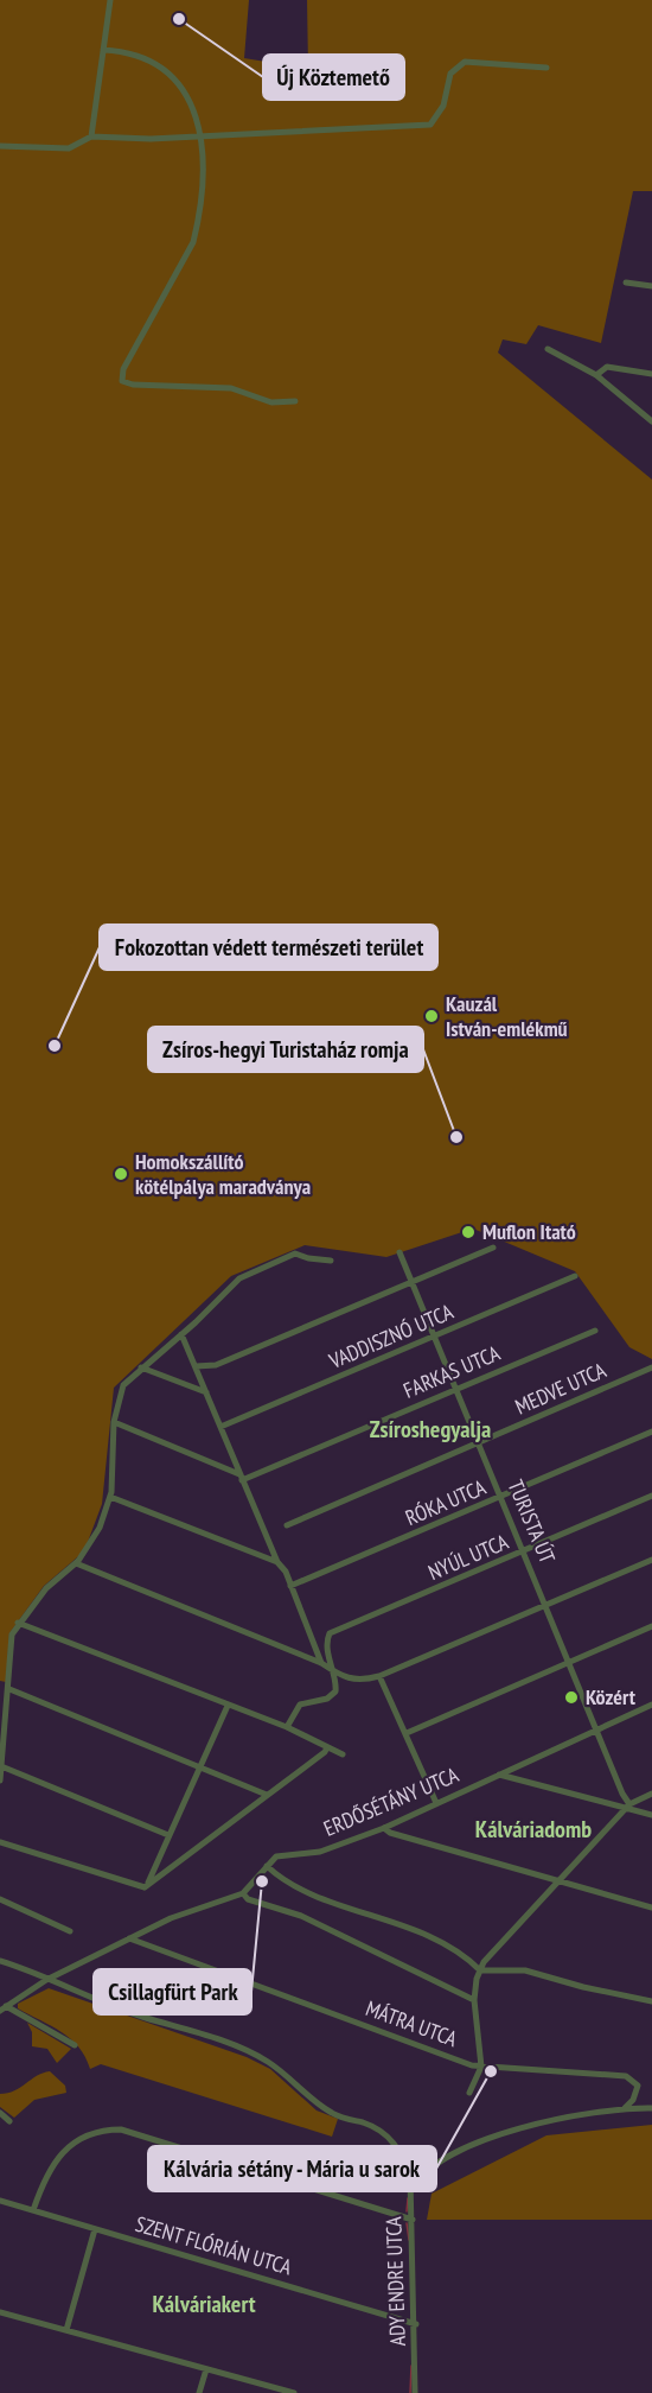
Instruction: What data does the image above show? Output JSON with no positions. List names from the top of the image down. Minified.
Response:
{"streets":{"street":["VADDISZNÓ UTCA","FARKAS UTCA","MEDVE UTCA","RÓKA UTCA","TURISTA ÚT","NYÚL UTCA","ERDŐSÉTÁNY UTCA","MÁTRA UTCA","SZENT FLÓRIÁN UTCA","ADY ENDRE UTCA"]},"crossings":[["VADDISZNÓ UTCA","TURISTA ÚT"],["FARKAS UTCA","TURISTA ÚT"],["MEDVE UTCA","TURISTA ÚT"],["RÓKA UTCA","TURISTA ÚT"],["TURISTA ÚT","NYÚL UTCA"],["TURISTA ÚT","ERDŐSÉTÁNY UTCA"],["ERDŐSÉTÁNY UTCA","MÁTRA UTCA"],["MÁTRA UTCA","ADY ENDRE UTCA"],["SZENT FLÓRIÁN UTCA","ADY ENDRE UTCA"]],"districts":["Zsíroshegyalja","Kálváriadomb","Kálváriakert"],"places":["Új Köztemető","Kauzál István-emlékmű","Fokozottan védett természeti terület","Zsíros-hegyi Turistaház romja","Homokszállító kötélpálya maradványa","Muflon Itató","Közért","Csillagfürt Park","Kálvária sétány - Mária u sarok"]}
